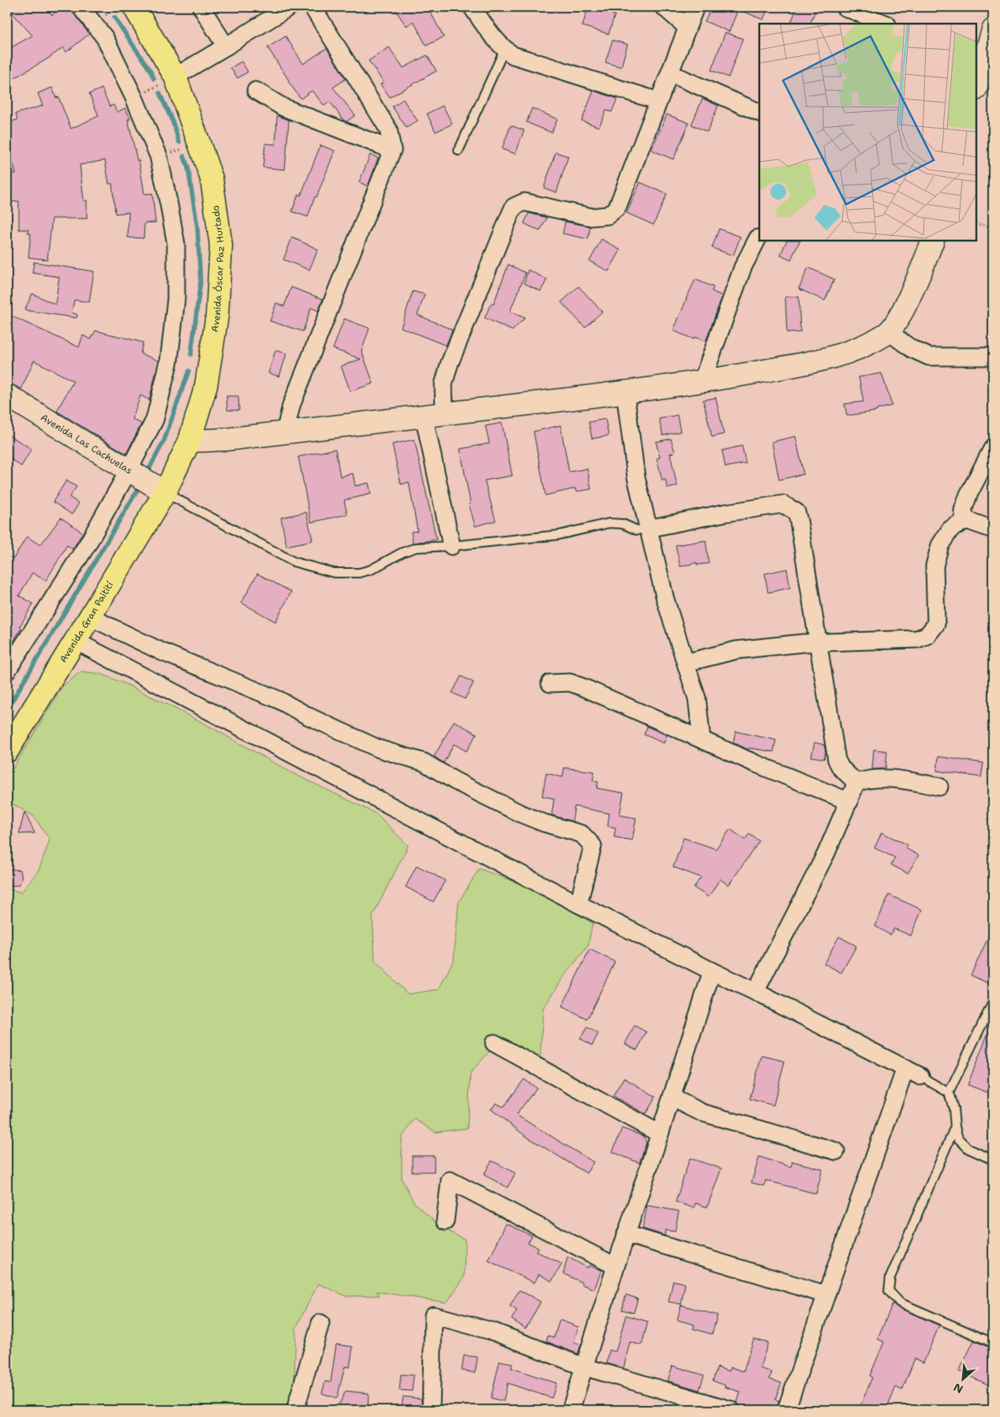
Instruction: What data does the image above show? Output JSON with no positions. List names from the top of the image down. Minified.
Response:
{"streets":{"main road":["Avenida Óscar Paz Hurtado","Avenida Gran Paitití"],"street":["Avenida Las Cachuelas"]},"crossings":[["Avenida Óscar Paz Hurtado","Avenida Las Cachuelas"],["Avenida Óscar Paz Hurtado","Avenida Gran Paitití"],["Avenida Las Cachuelas","Avenida Gran Paitití"]],"north":"bottom left"}
